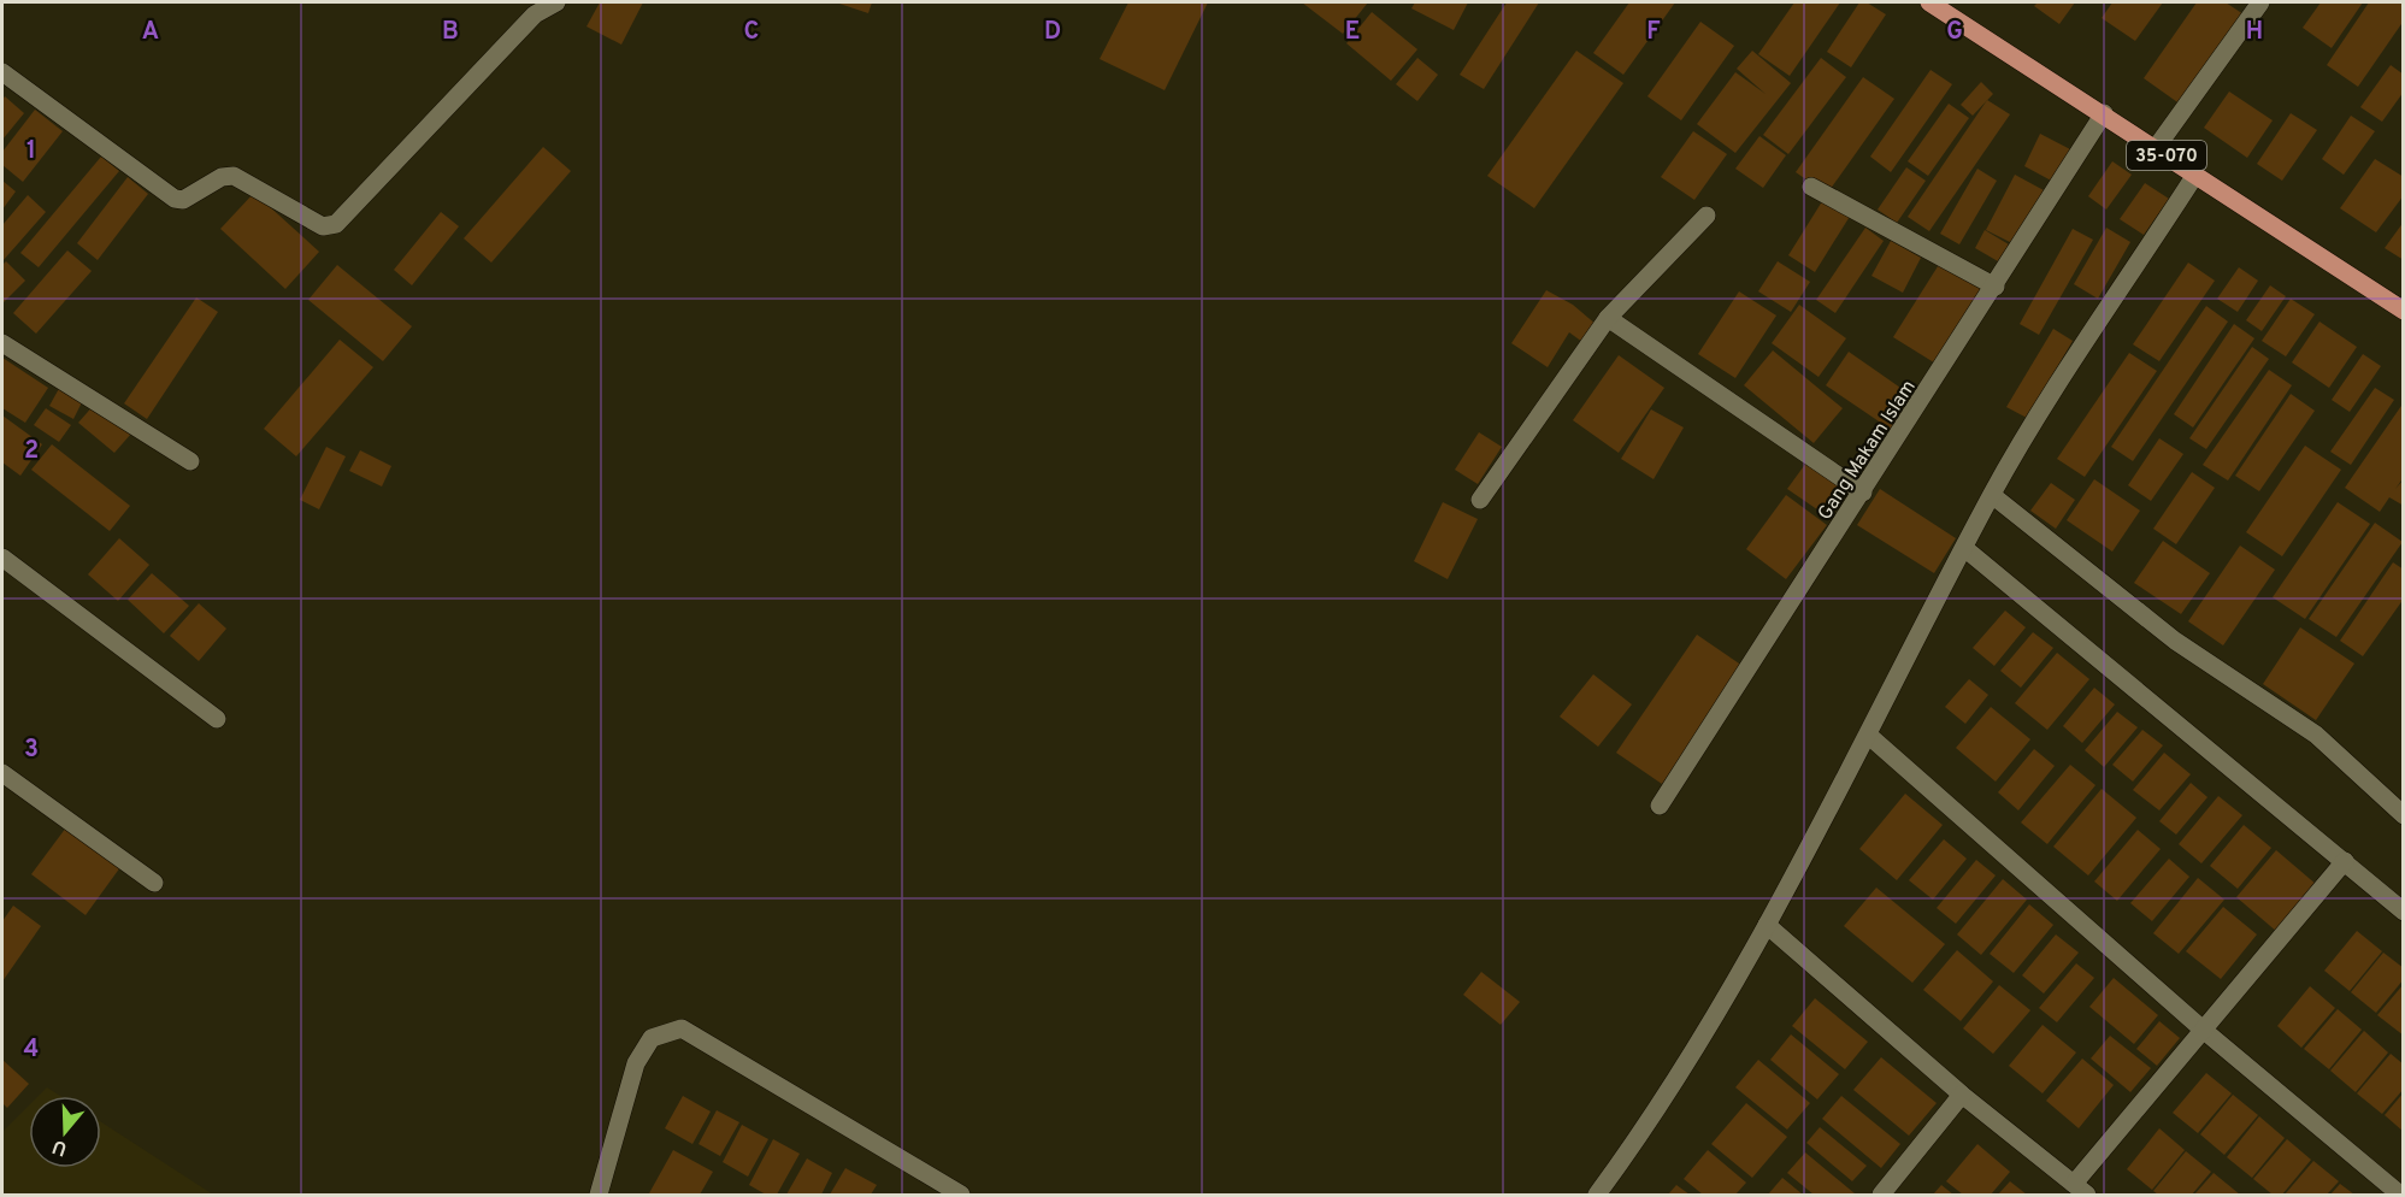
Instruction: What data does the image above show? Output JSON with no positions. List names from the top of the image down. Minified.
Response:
{"streets":{"main road":["35-070"],"street":["Gang Makam Islam"]},"crossings":[["35-070","Gang Makam Islam"]],"north":"bottom","grid":{"columns":["A","B","C","D","E","F","G","H"],"rows":["1","2","3","4"]}}
